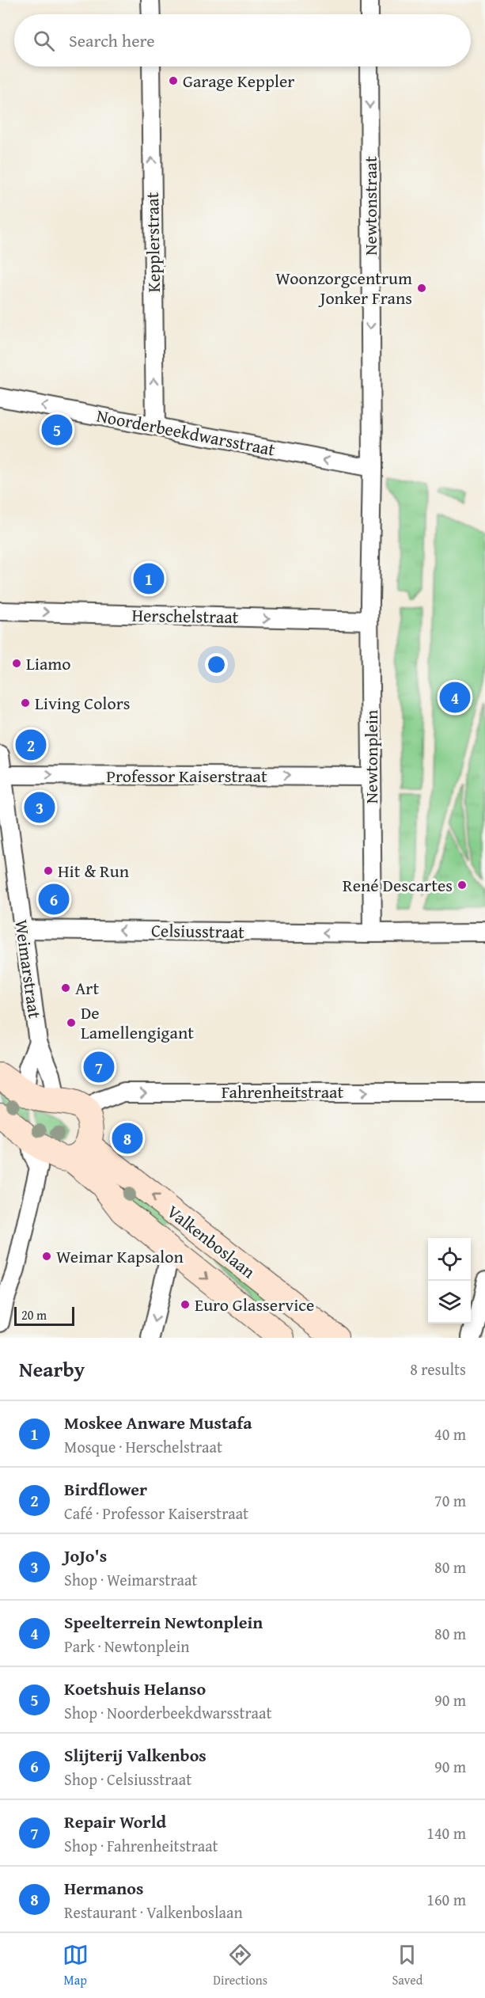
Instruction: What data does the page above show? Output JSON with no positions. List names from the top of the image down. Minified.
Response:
{"streets":{"street":["Newtonstraat","Kepplerstraat","Noorderbeekdwarsstraat","Herschelstraat","Newtonplein","Professor Kaiserstraat","Celsiusstraat","Weimarstraat","Fahrenheitstraat","Valkenboslaan"]},"crossings":[["Newtonstraat","Noorderbeekdwarsstraat"],["Newtonstraat","Newtonplein"],["Kepplerstraat","Noorderbeekdwarsstraat"],["Noorderbeekdwarsstraat","Newtonplein"],["Herschelstraat","Newtonplein"],["Newtonplein","Professor Kaiserstraat"],["Newtonplein","Celsiusstraat"],["Professor Kaiserstraat","Weimarstraat"],["Celsiusstraat","Weimarstraat"]],"one_way":["Newtonstraat","Kepplerstraat","Noorderbeekdwarsstraat","Herschelstraat","Professor Kaiserstraat","Celsiusstraat","Fahrenheitstraat"],"places":["Garage Keppler","Woonzorgcentrum Jonker Frans","Liamo","Living Colors","Hit & Run","René Descartes","Art","De Lamellengigant","Weimar Kapsalon","Euro Glasservice"],"scale_bar":"20 m","page":{"search":"Search here","pins":["5","1","4","2","3","6","7","8"],"scale":"20 m","heading":["Nearby","8 results"],"list":[{"mark":"1","name":"Moskee Anware Mustafa","note":"Mosque · Herschelstraat","value":"40 m"},{"mark":"2","name":"Birdflower","note":"Café · Professor Kaiserstraat","value":"70 m"},{"mark":"3","name":"JoJo's","note":"Shop · Weimarstraat","value":"80 m"},{"mark":"4","name":"Speelterrein Newtonplein","note":"Park · Newtonplein","value":"80 m"},{"mark":"5","name":"Koetshuis Helanso","note":"Shop · Noorderbeekdwarsstraat","value":"90 m"},{"mark":"6","name":"Slijterij Valkenbos","note":"Shop · Celsiusstraat","value":"90 m"},{"mark":"7","name":"Repair World","note":"Shop · Fahrenheitstraat","value":"140 m"},{"mark":"8","name":"Hermanos","note":"Restaurant · Valkenboslaan","value":"160 m"}],"nav":["Map","Directions","Saved"]}}
